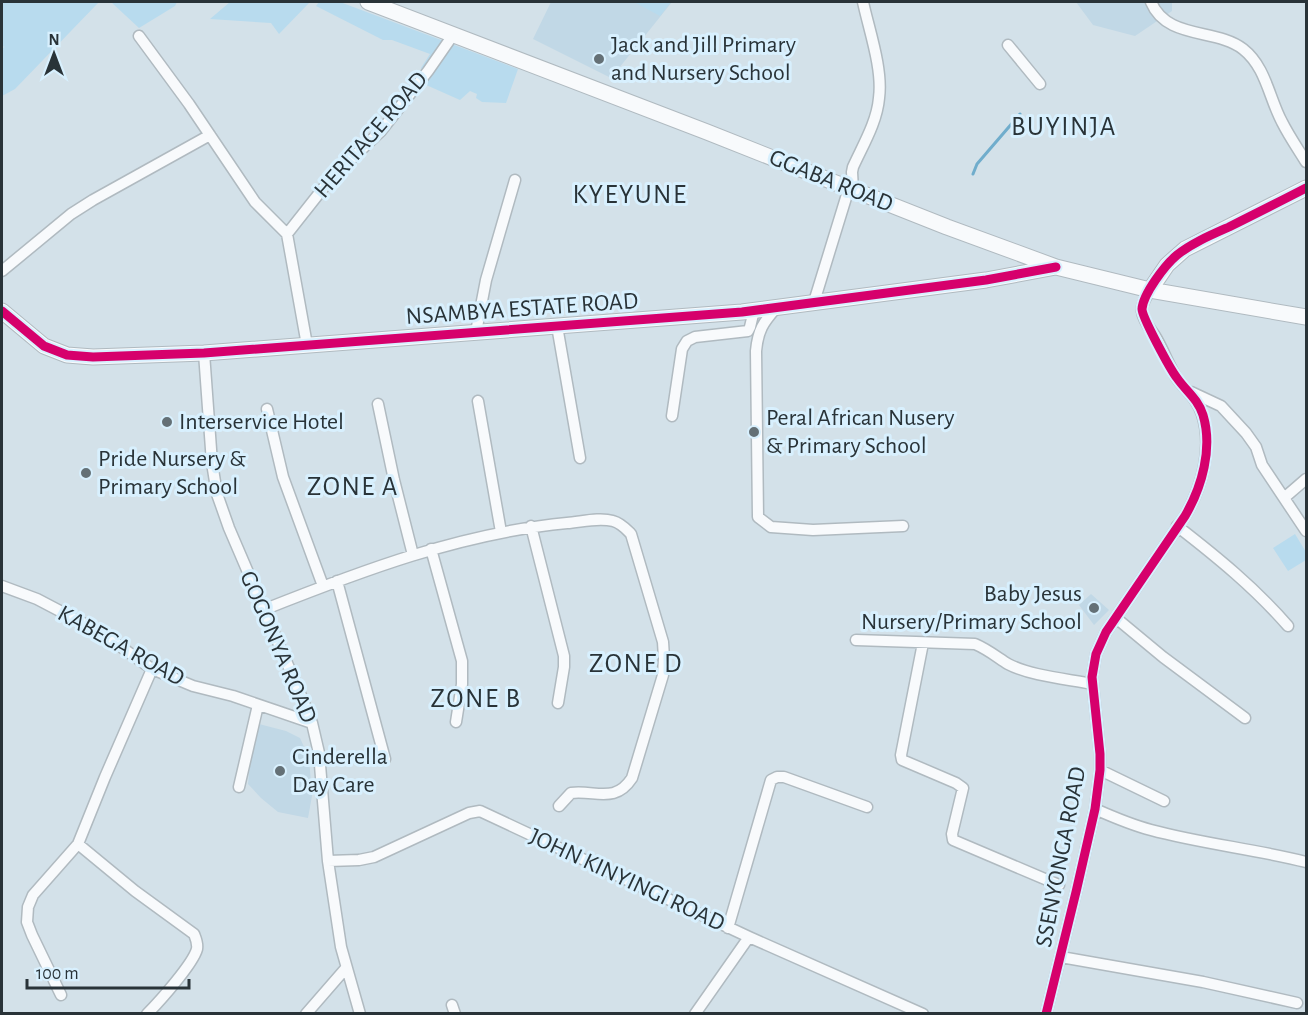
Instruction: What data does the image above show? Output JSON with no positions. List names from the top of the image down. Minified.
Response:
{"streets":{"street":["HERITAGE ROAD","GGABA ROAD","NSAMBYA ESTATE ROAD","KABEGA ROAD","GOGONYA ROAD","SSENYONGA ROAD","JOHN KINYINGI ROAD"]},"crossings":[["HERITAGE ROAD","GGABA ROAD"],["GGABA ROAD","NSAMBYA ESTATE ROAD"],["GGABA ROAD","SSENYONGA ROAD"],["NSAMBYA ESTATE ROAD","GOGONYA ROAD"],["KABEGA ROAD","GOGONYA ROAD"],["GOGONYA ROAD","JOHN KINYINGI ROAD"]],"districts":["BUYINJA","KYEYUNE","ZONE A","ZONE D","ZONE B"],"places":["Jack and Jill Primary and Nursery School","Interservice Hotel","Peral African Nusery & Primary School","Pride Nursery & Primary School","Baby Jesus Nursery/Primary School","Cinderella Day Care"],"scale_bar":"100 m","north":"top"}
